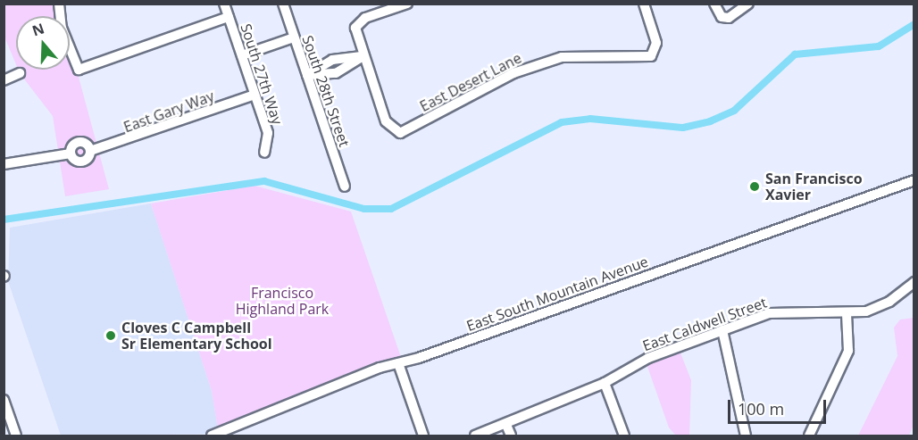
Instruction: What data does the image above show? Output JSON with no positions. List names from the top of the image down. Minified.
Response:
{"streets":{"street":["South 27th Way","East Desert Lane","South 28th Street","East Gary Way","East South Mountain Avenue","East Caldwell Street"]},"crossings":[["South 27th Way","East Gary Way"]],"parks":["Francisco Highland Park"],"places":["San Francisco Xavier","Cloves C Campbell Sr Elementary School"],"scale_bar":"100 m","north":"top"}
